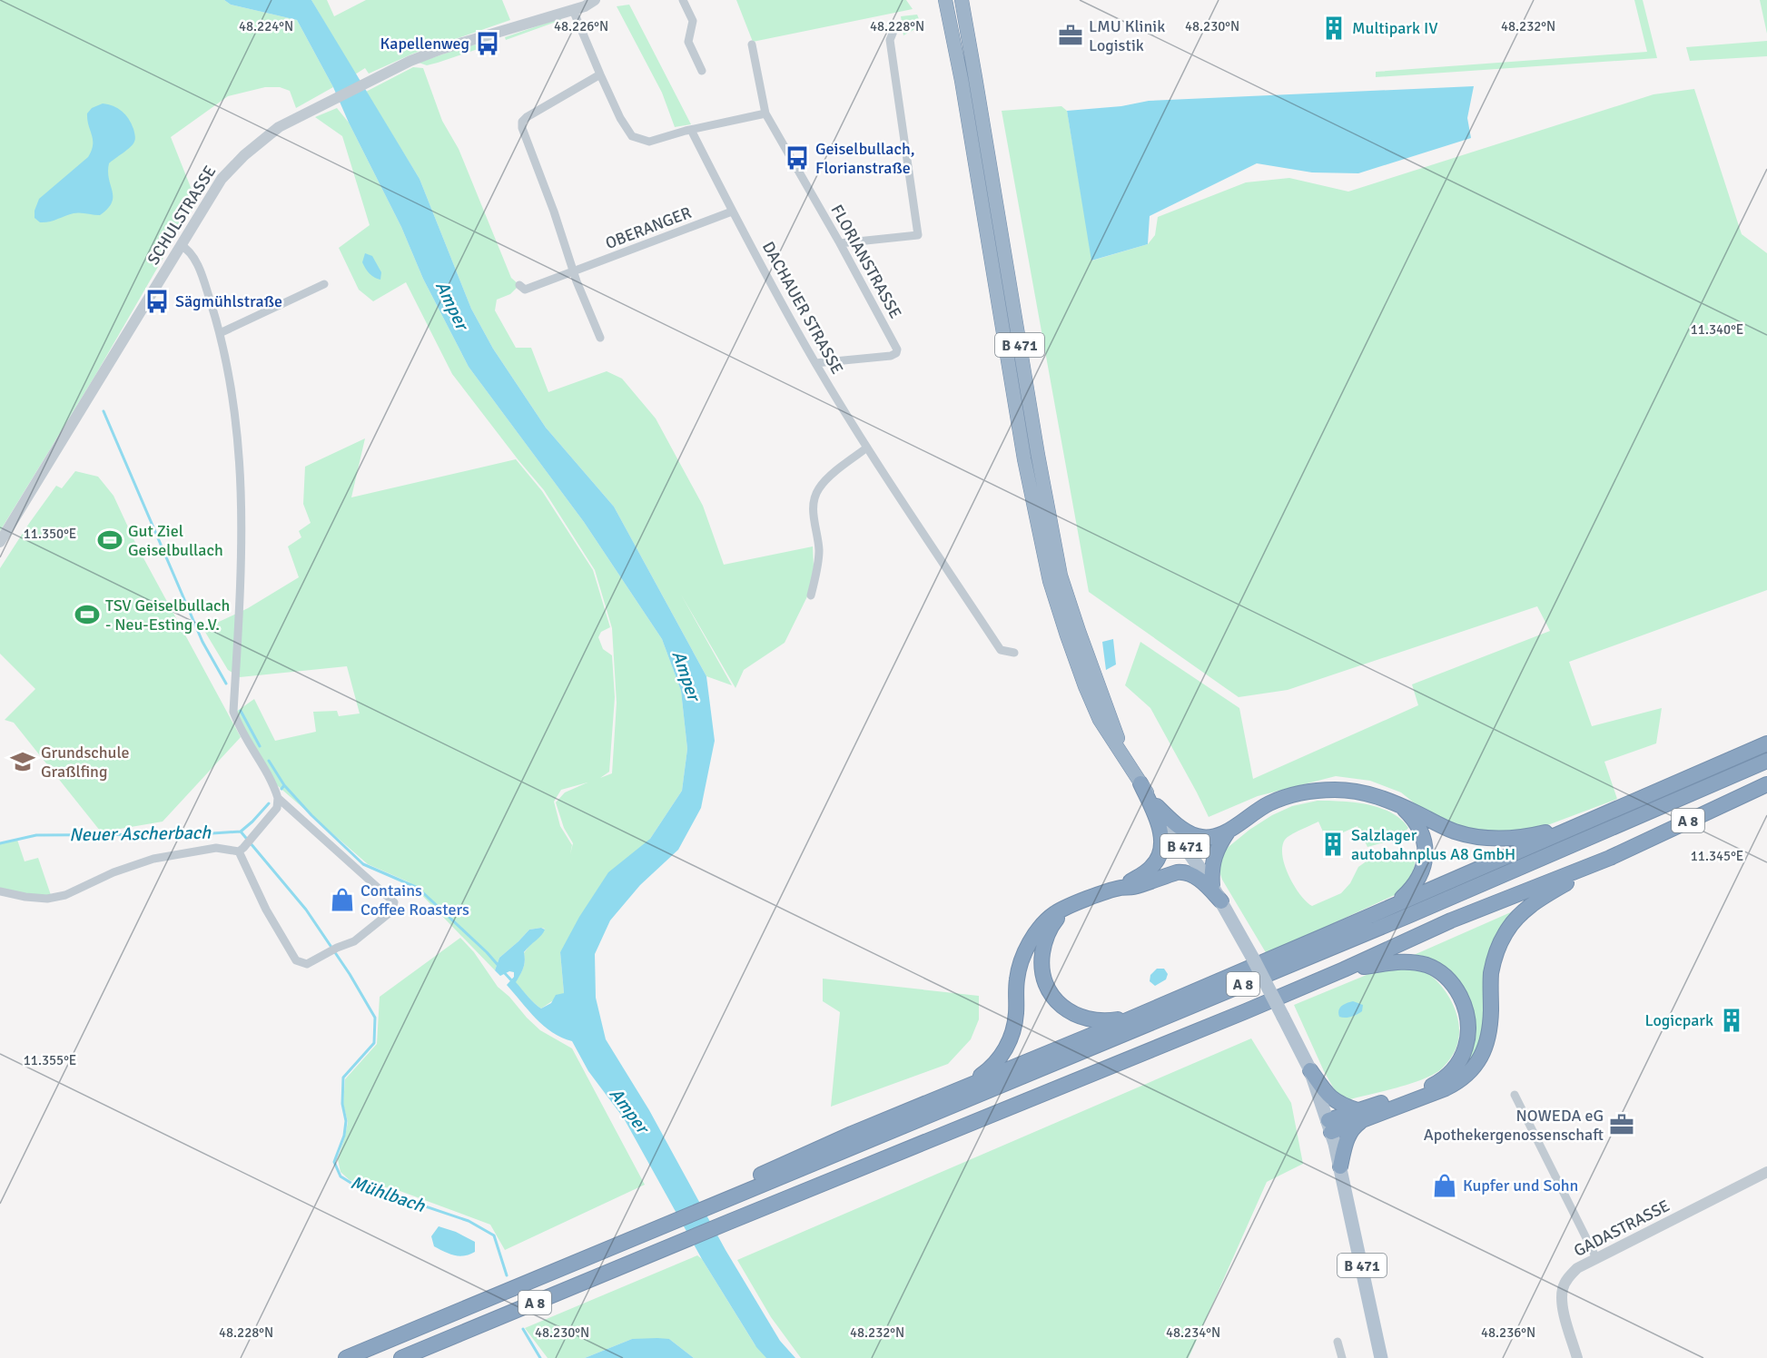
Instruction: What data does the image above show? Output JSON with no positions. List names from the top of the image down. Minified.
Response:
{"streets":{"highway":["B 471","A 8"],"street":["SCHULSTRASSE","OBERANGER","FLORIANSTRASSE","DACHAUER STRASSE","GADASTRASSE"]},"crossings":[["OBERANGER","DACHAUER STRASSE"],["FLORIANSTRASSE","DACHAUER STRASSE"]],"water":["Amper","Neuer Ascherbach","Mühlbach"],"places":{"building":["Multipark IV","Salzlager autobahnplus A8 GmbH","Logicpark"],"office":["LMU Klinik Logistik","NOWEDA eG Apothekergenossenschaft"],"bus stop":["Kapellenweg","Geiselbullach, Florianstraße","Sägmühlstraße"],"sports":["Gut Ziel Geiselbullach","TSV Geiselbullach - Neu-Esting e.V."],"school or university":["Grundschule Graßlfing"],"shop":["Contains Coffee Roasters","Kupfer und Sohn"]},"coordinates":["48.224°N","48.226°N","48.228°N","48.230°N","48.232°N","11.340°E","11.350°E","11.345°E","11.355°E","48.234°N","48.236°N"]}
